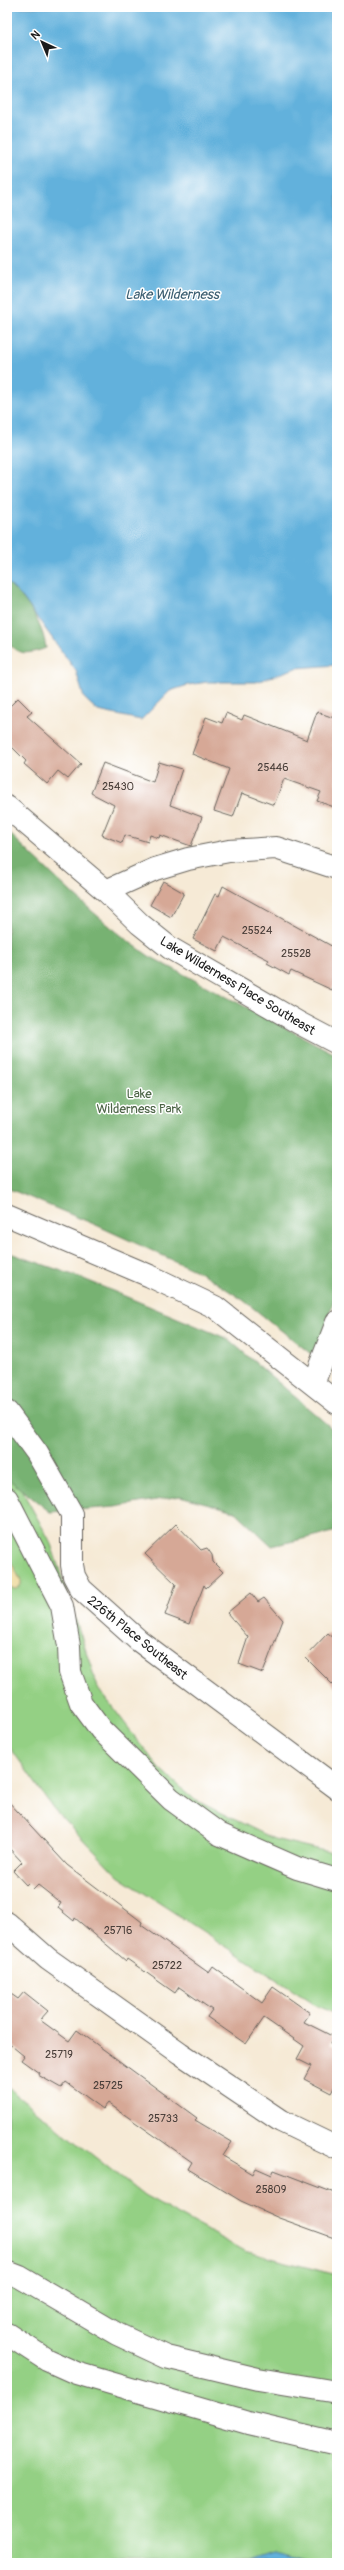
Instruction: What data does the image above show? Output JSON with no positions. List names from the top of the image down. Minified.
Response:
{"streets":{"street":["Lake Wilderness Place Southeast","226th Place Southeast"]},"water":["Lake Wilderness"],"parks":["Lake Wilderness Park"],"house_numbers":["25446","25430","25524","25528","25716","25722","25719","25725","25733","25809"],"north":"top left"}
